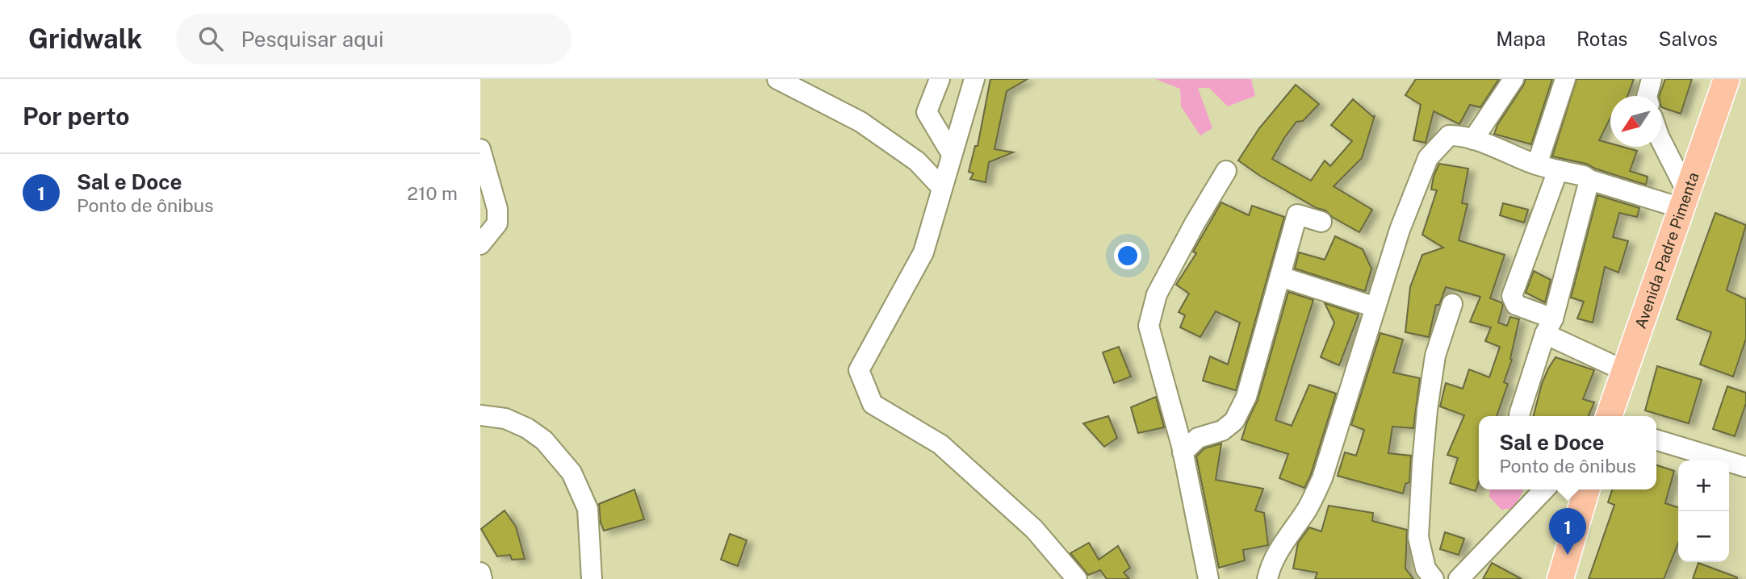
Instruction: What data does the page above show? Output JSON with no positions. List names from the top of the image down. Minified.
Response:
{"streets":{"main road":["Avenida Padre Pimenta"]},"north":"bottom left","page":{"header":"Gridwalk","search":"Pesquisar aqui","nav":["Mapa","Rotas","Salvos"],"heading":"Por perto","list":[{"mark":"1","name":"Sal e Doce","note":"Ponto de ônibus","value":"210 m"}],"popup":["Sal e Doce","Ponto de ônibus"],"map_buttons":["+","−"],"pins":"1"}}
